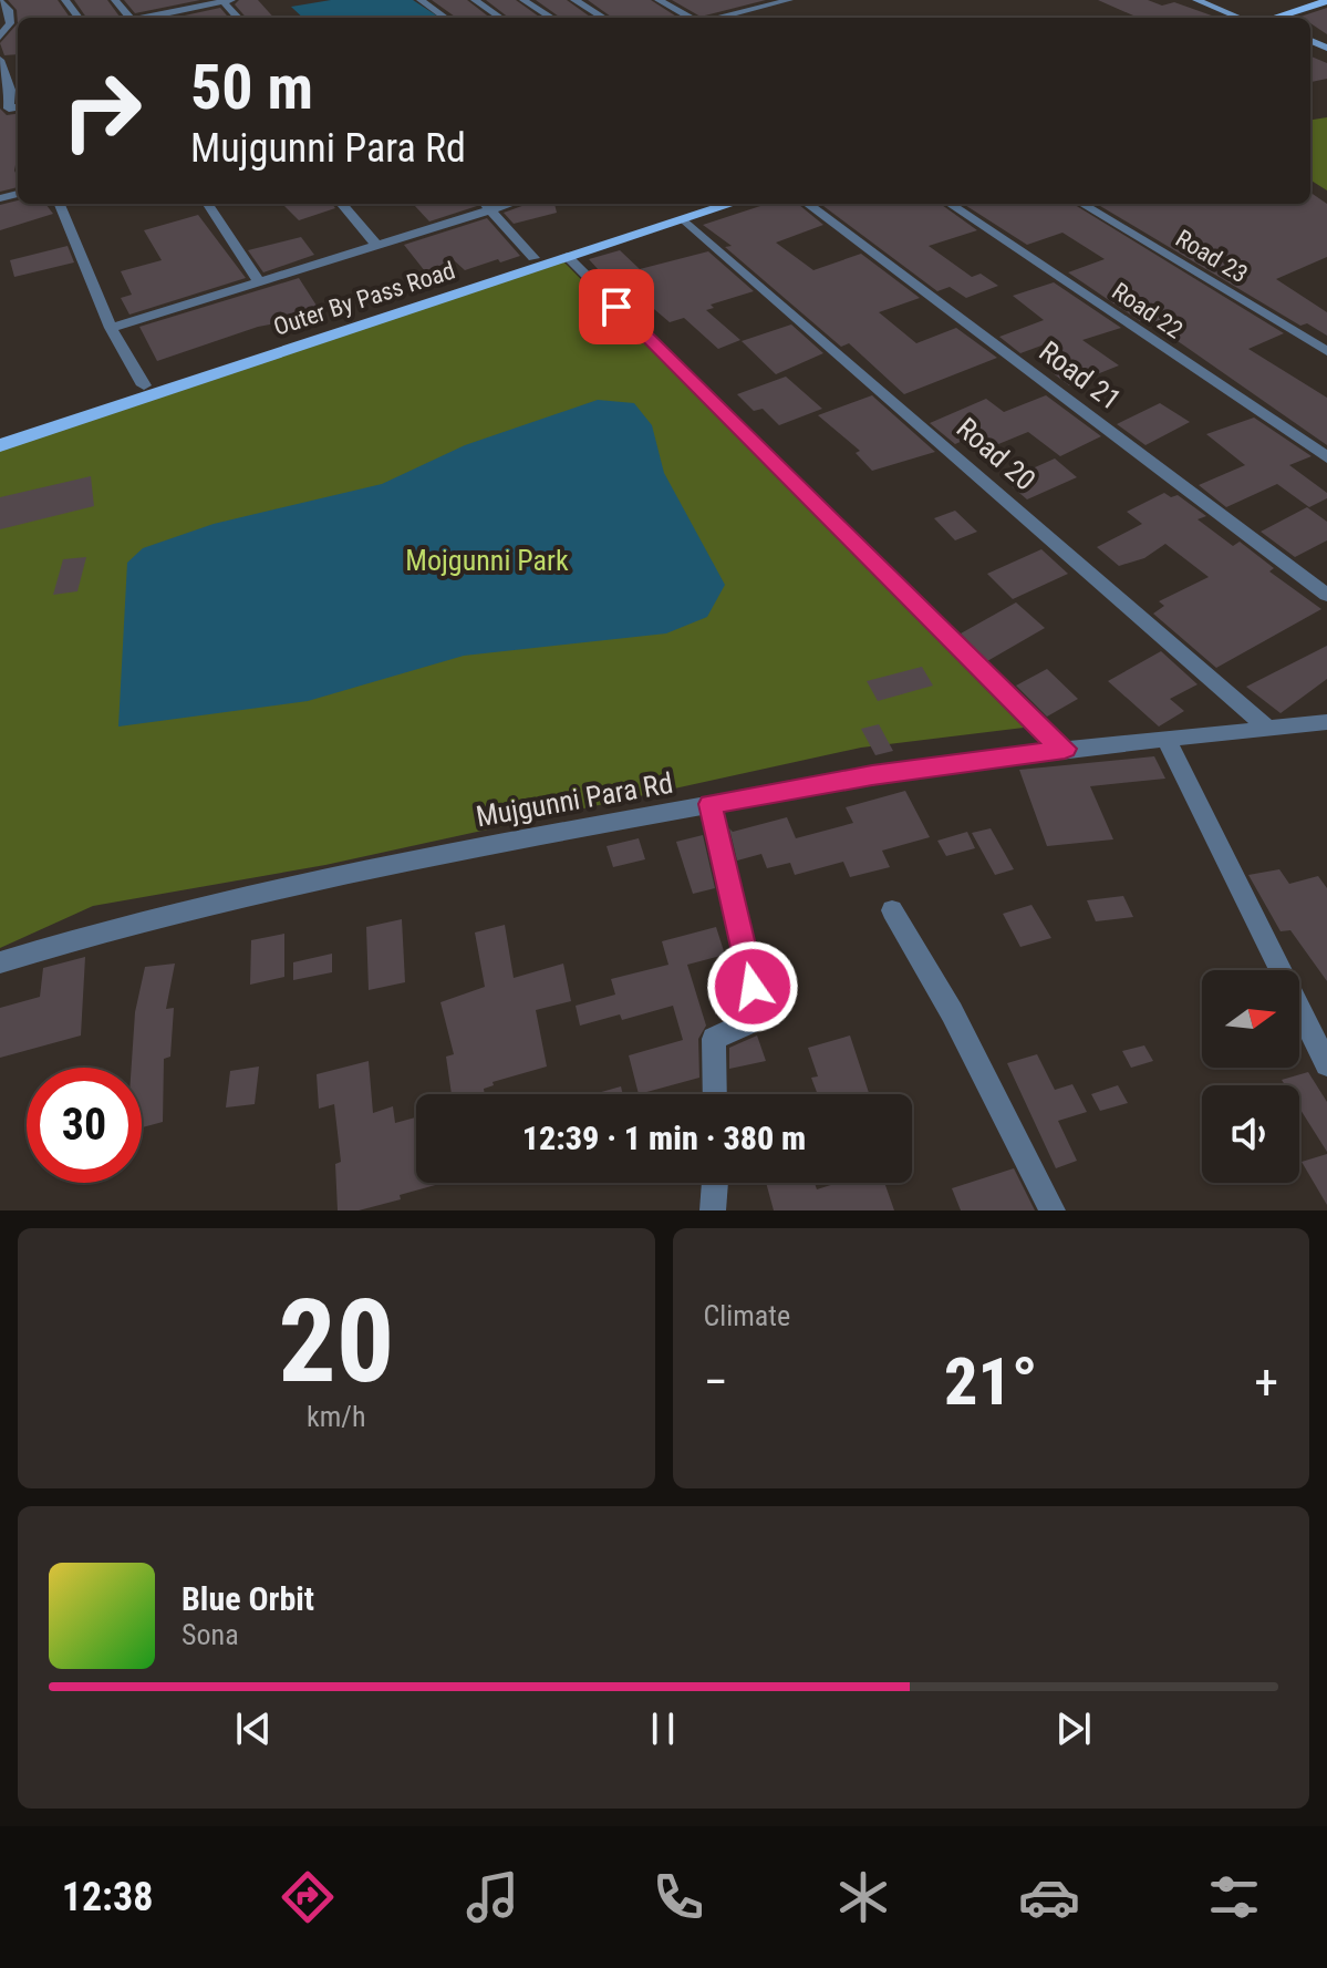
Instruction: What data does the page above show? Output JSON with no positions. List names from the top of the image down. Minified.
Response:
{"streets":{"main road":["Outer By Pass Road"],"street":["Road 23","Road 22","Road 21","Road 20","Mujgunni Para Rd"]},"crossings":[["Outer By Pass Road","Road 20"],["Road 20","Mujgunni Para Rd"]],"parks":["Mojgunni Park"],"north":"right","page":{"turn":["50 m","Mujgunni Para Rd"],"limit":"30","trip":"12:39 · 1 min · 380 m","tile":[["20","km/h"],"Climate"],"heat":["−","21°","+"],"song":["Blue Orbit","Sona"],"tabs":"12:38"}}
